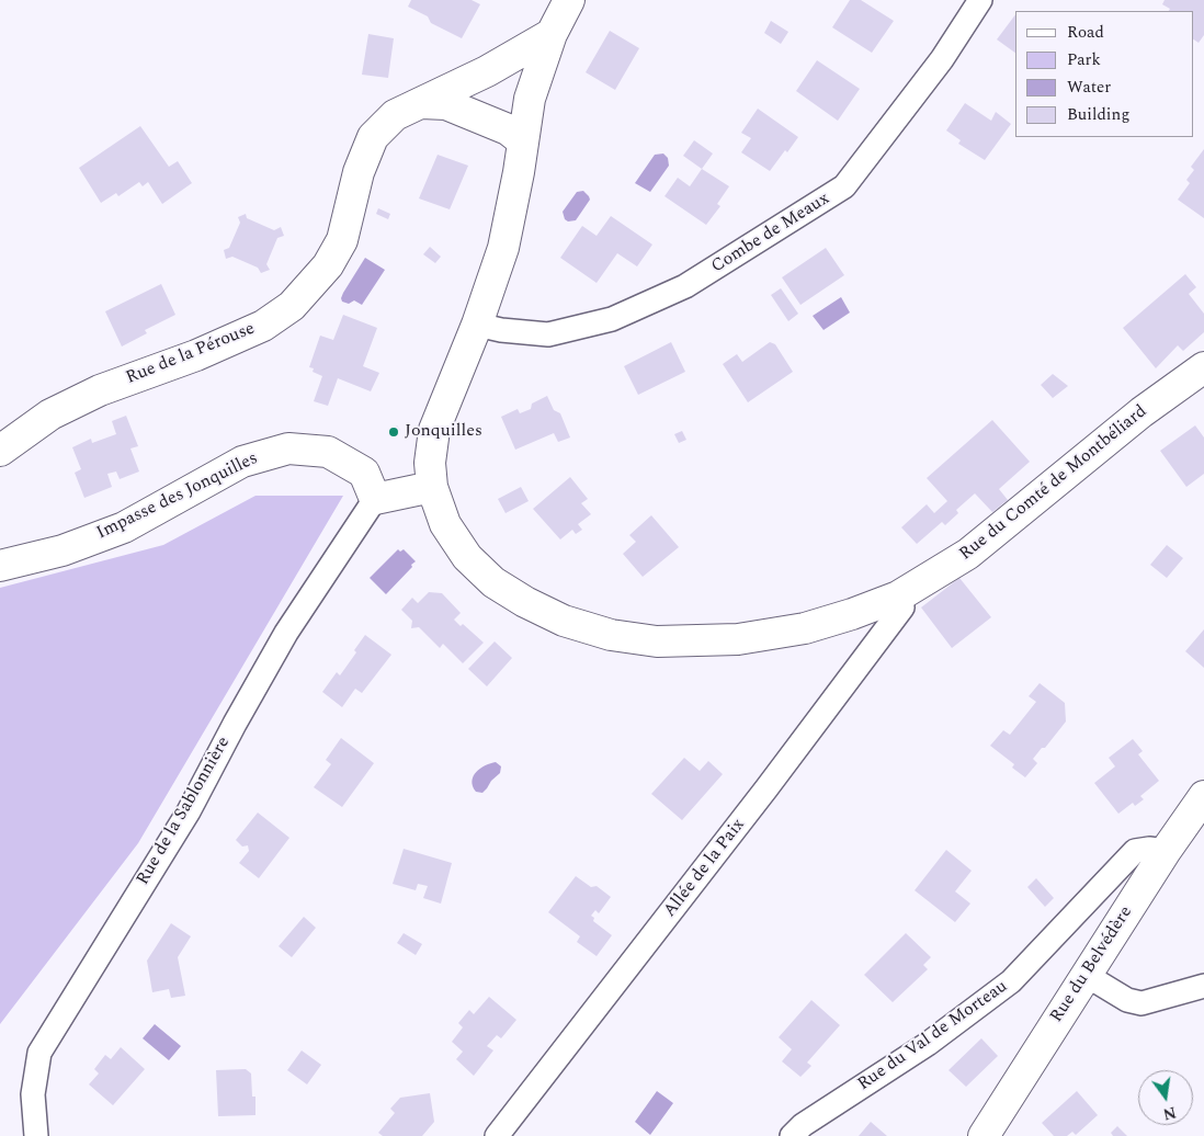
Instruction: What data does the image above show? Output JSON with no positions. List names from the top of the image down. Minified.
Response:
{"streets":{"street":["Combe de Meaux","Rue de la Pérouse","Rue du Comté de Montbéliard","Impasse des Jonquilles","Rue de la Sablonnière","Allée de la Paix","Rue du Belvédère","Rue du Val de Morteau"]},"crossings":[["Combe de Meaux","Rue du Comté de Montbéliard"],["Rue de la Pérouse","Rue du Comté de Montbéliard"],["Rue du Comté de Montbéliard","Allée de la Paix"],["Impasse des Jonquilles","Rue de la Sablonnière"],["Rue du Belvédère","Rue du Val de Morteau"]],"places":["Jonquilles"],"legend":["Road","Park","Water","Building"],"north":"bottom"}
